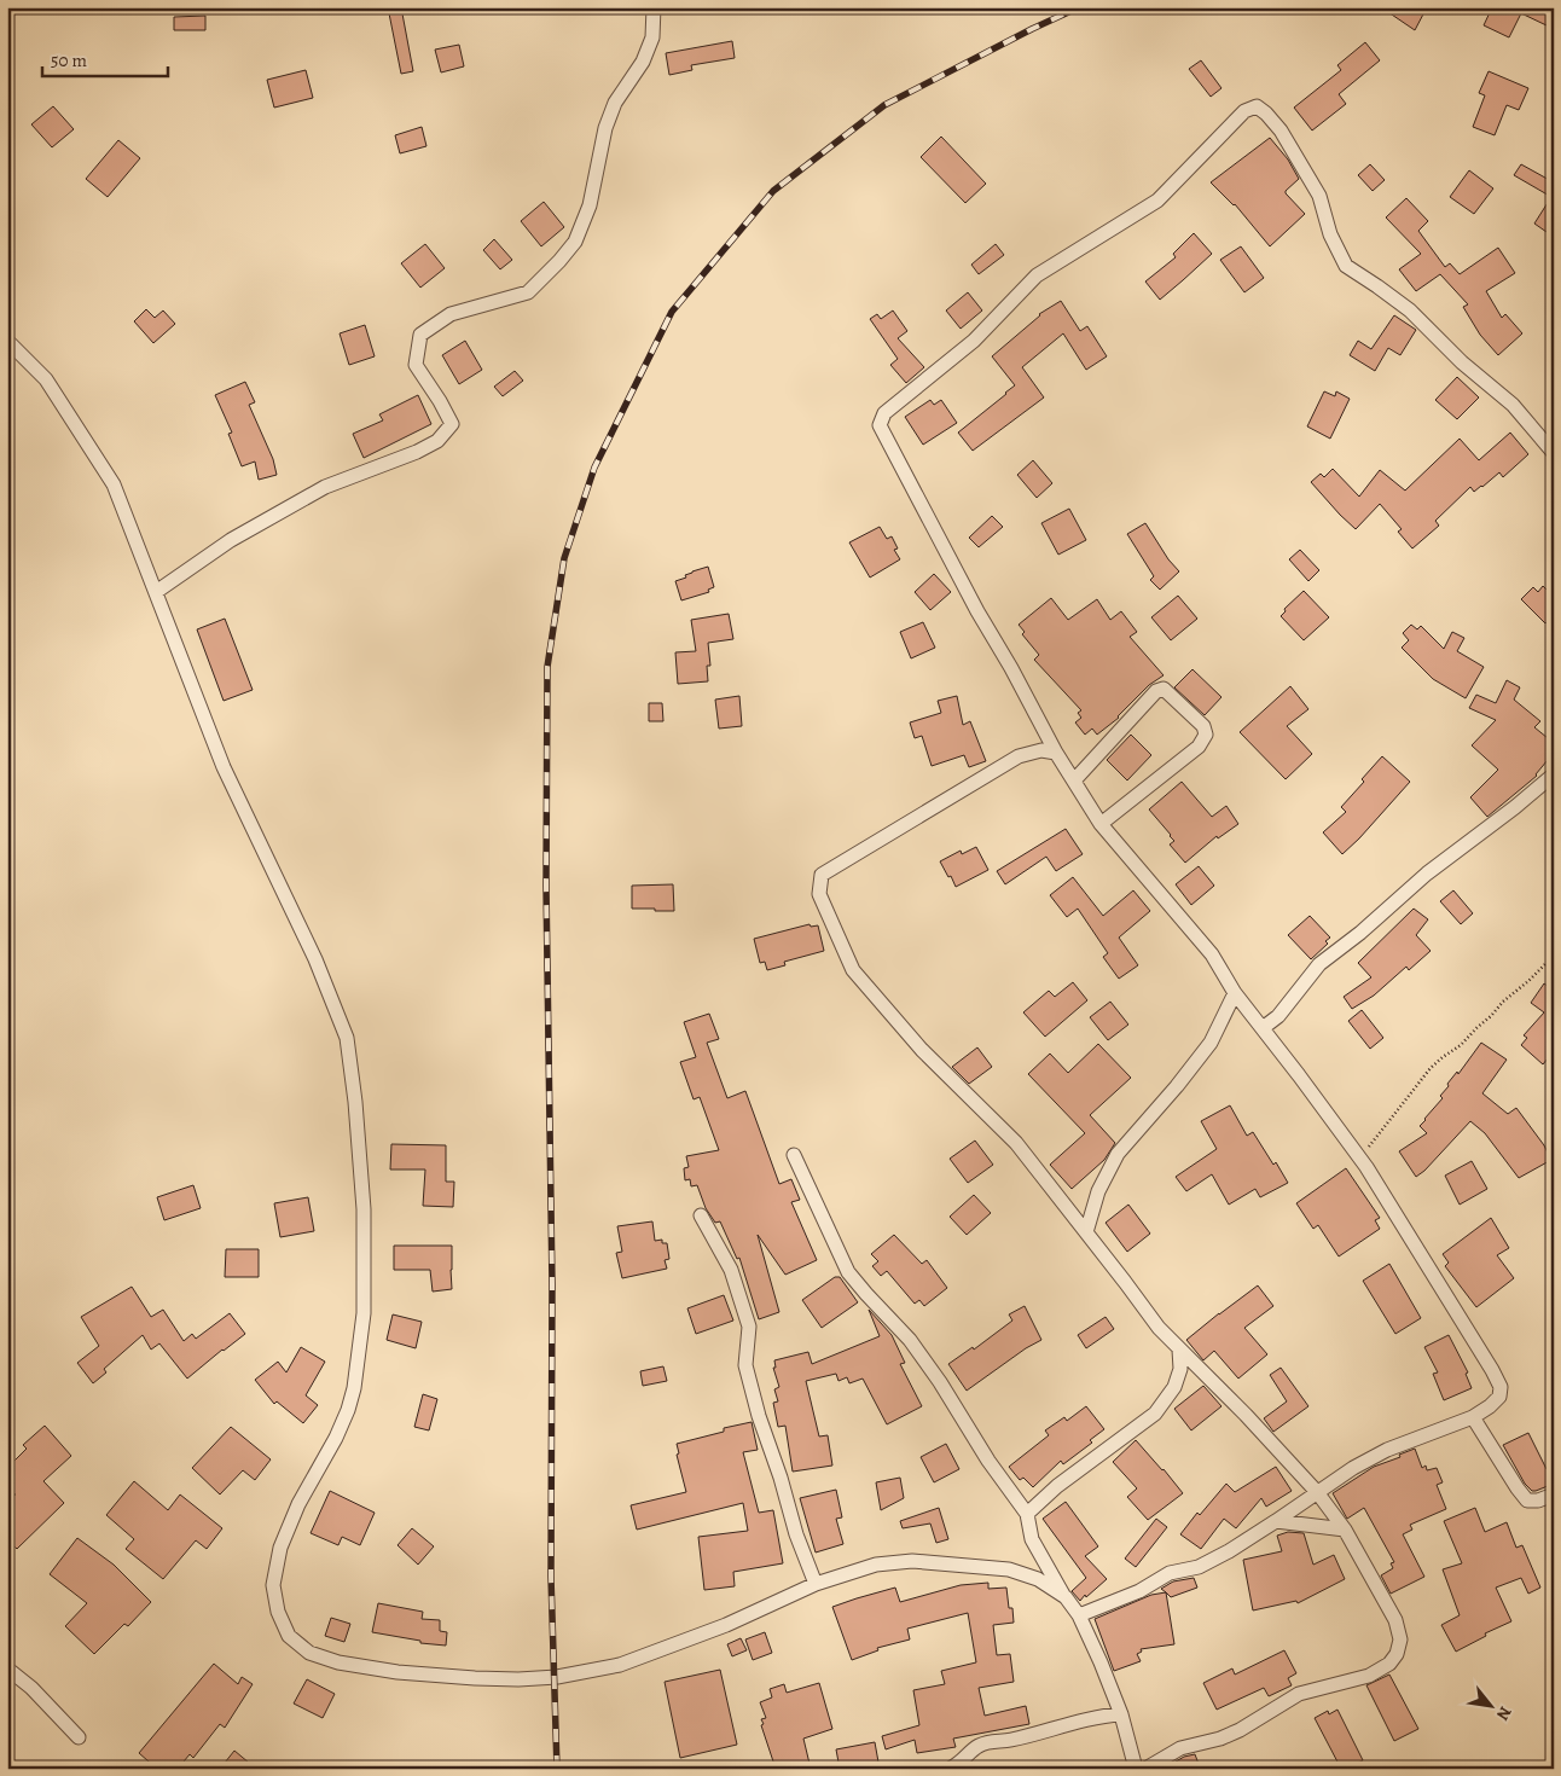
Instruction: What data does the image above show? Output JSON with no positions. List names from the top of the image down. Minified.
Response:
{"scale_bar":"50 m","north":"bottom right"}
